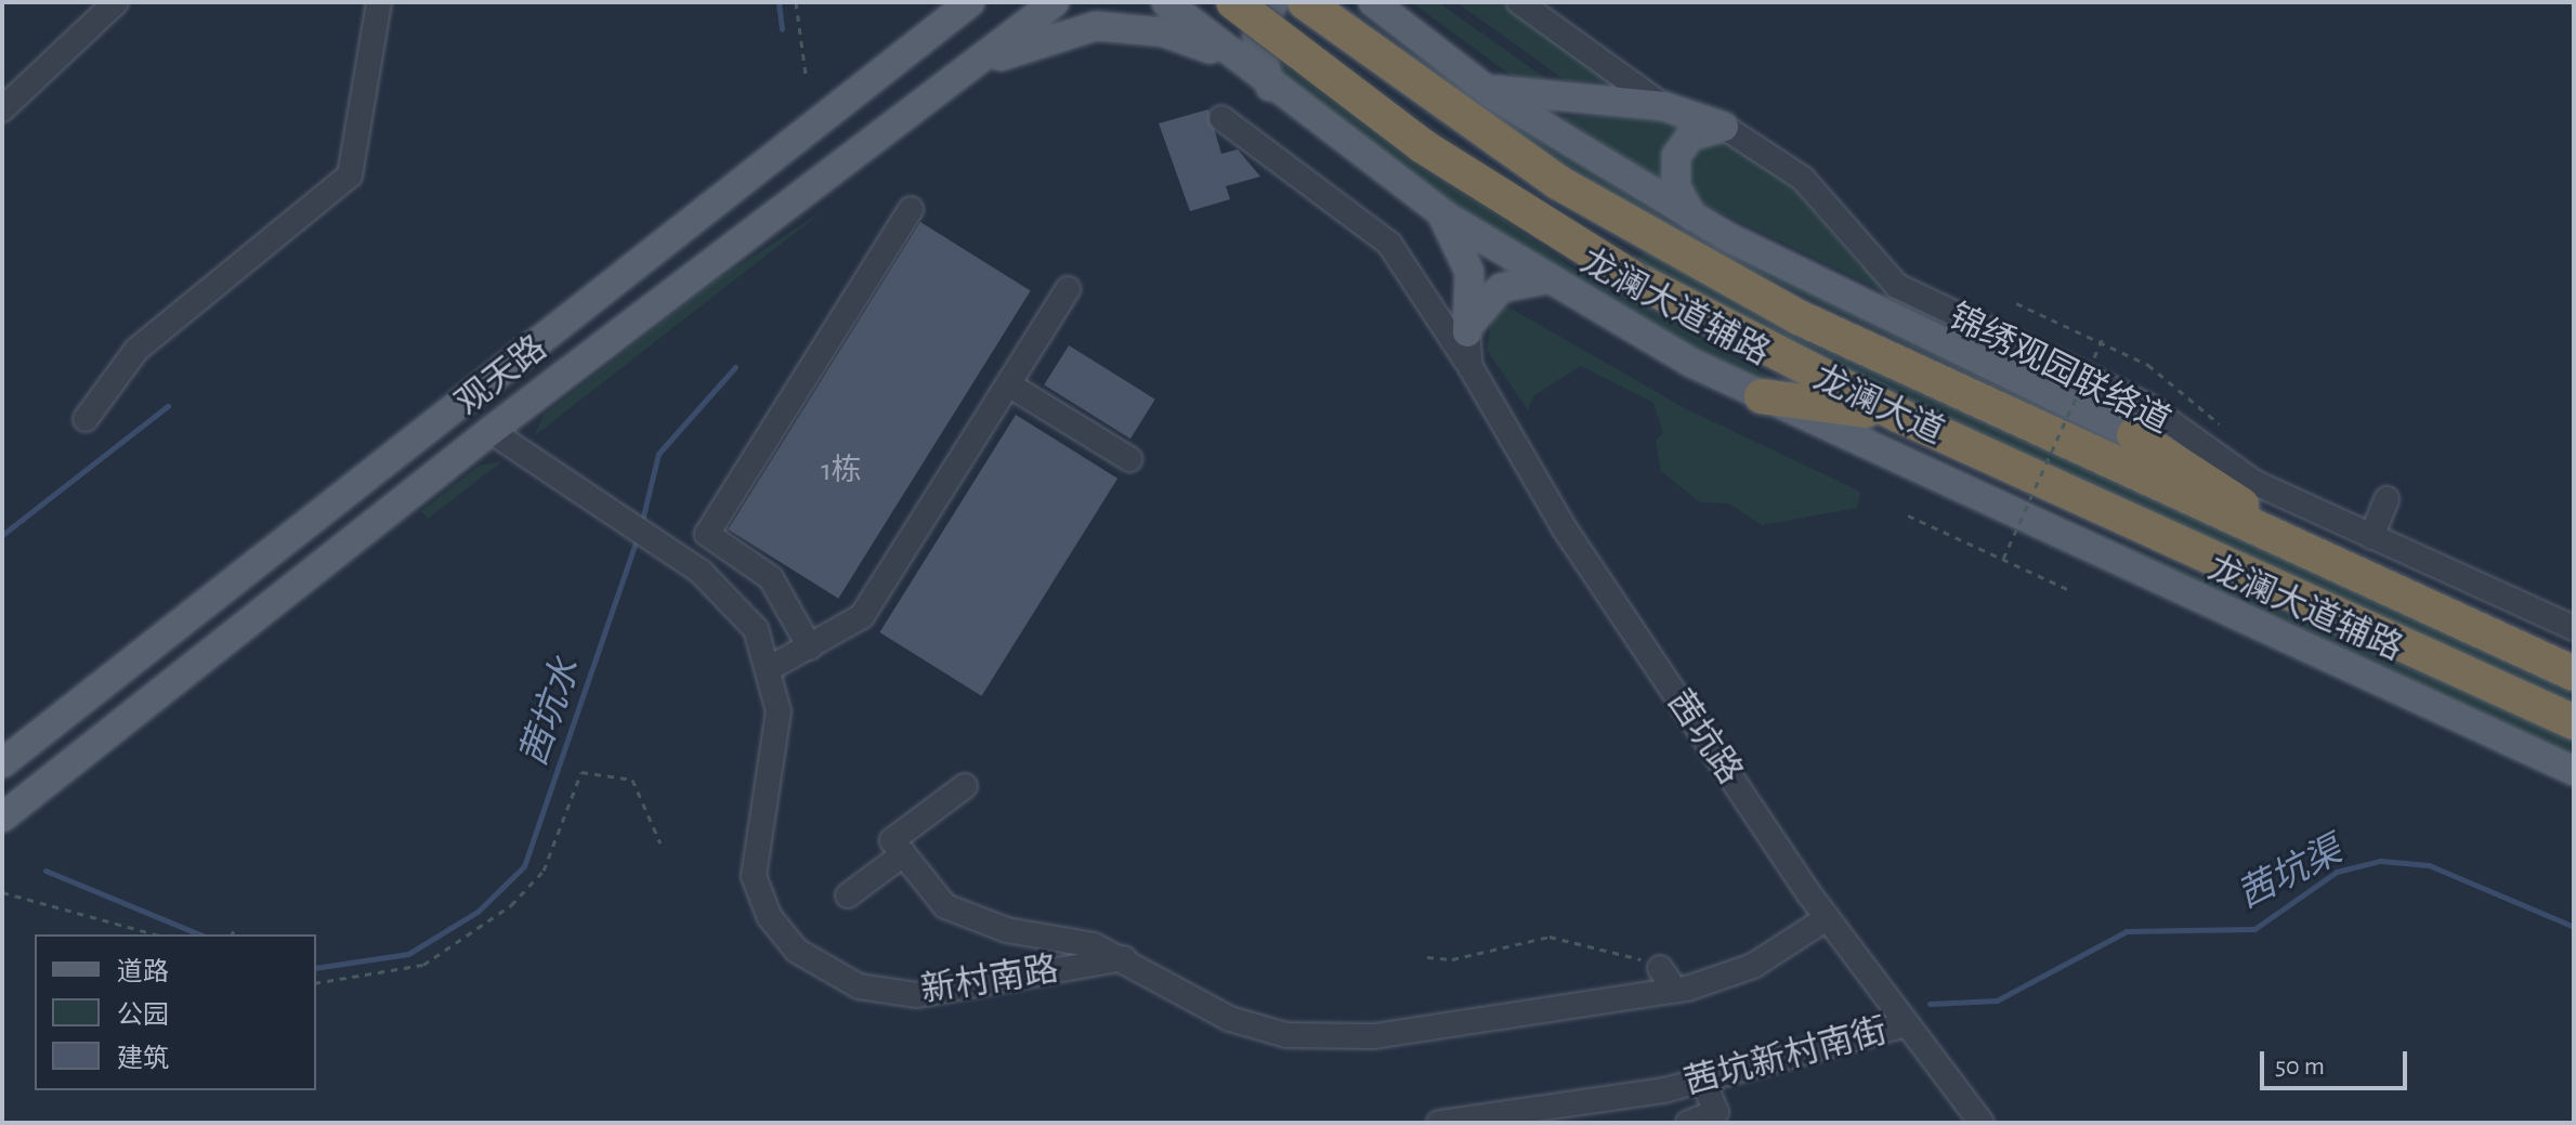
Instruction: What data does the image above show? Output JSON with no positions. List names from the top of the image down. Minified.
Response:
{"streets":{"highway":["龙澜大道"],"main road":["龙澜大道辅路","观天路"],"street":["锦绣观园联络道","茜坑路","新村南路","茜坑新村南街"]},"crossings":[["观天路","新村南路"],["茜坑路","茜坑新村南街"]],"water":["茜坑水","茜坑渠"],"house_numbers":["1栋"],"legend":["道路","公园","建筑"],"scale_bar":"50 m"}
